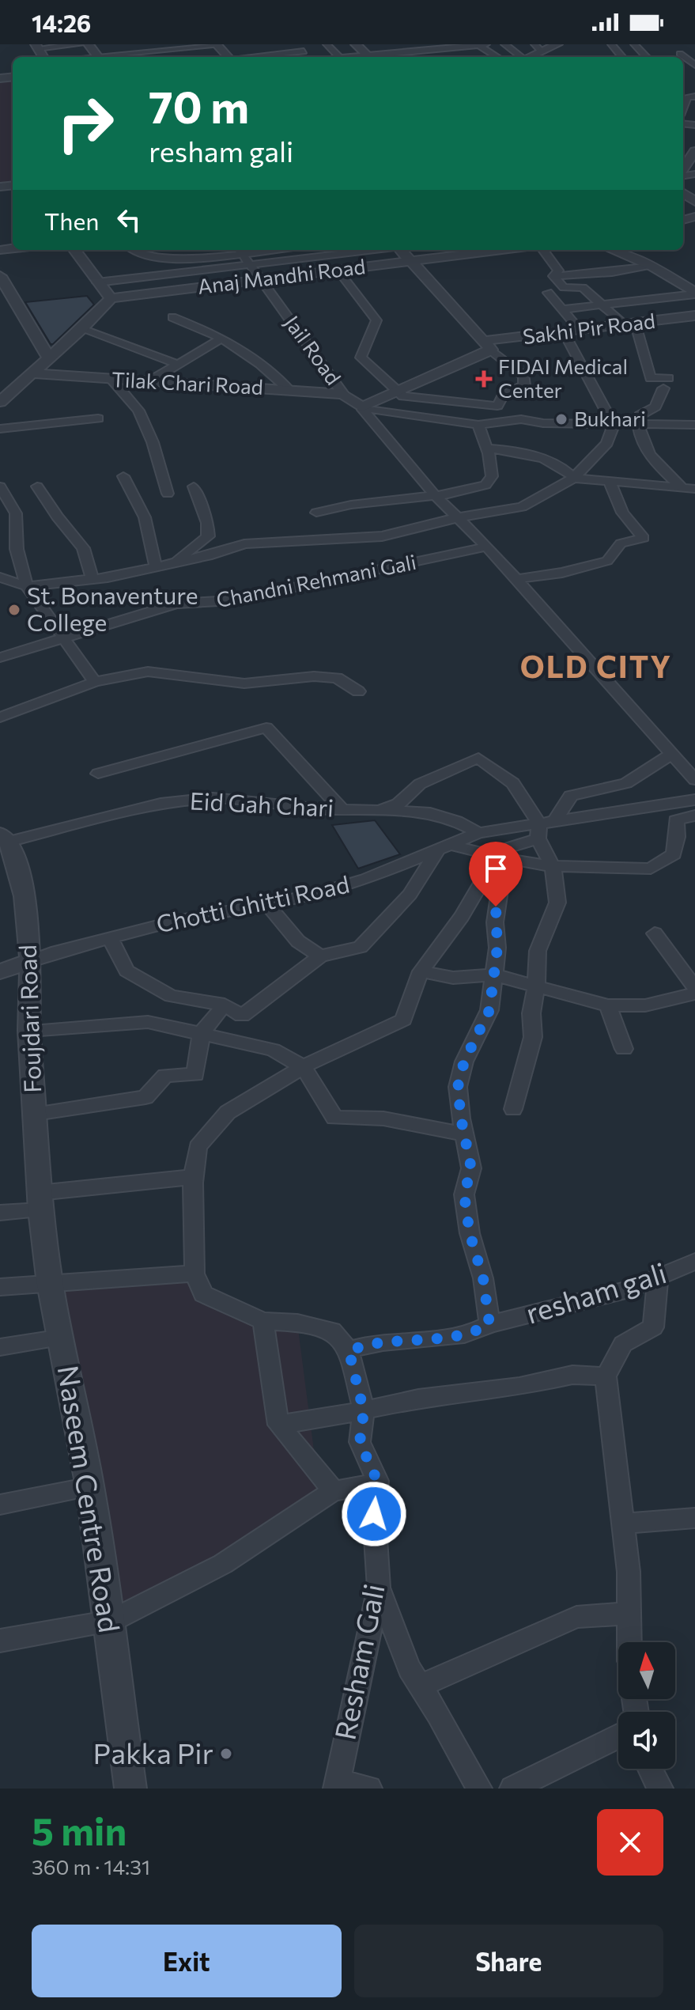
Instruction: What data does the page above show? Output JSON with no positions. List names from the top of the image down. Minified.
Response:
{"streets":{"street":["Anaj Mandhi Road","Sakhi Pir Road","Jail Road","Tilak Chari Road","Chandni Rehmani Gali","Eid Gah Chari","Chotti Ghitti Road","Foujdari Road","resham gali","Naseem Centre Road","Resham Gali"]},"crossings":[["Anaj Mandhi Road","Jail Road"],["Jail Road","Tilak Chari Road"],["Eid Gah Chari","Chotti Ghitti Road"],["Eid Gah Chari","Foujdari Road"],["Chotti Ghitti Road","Foujdari Road"],["Foujdari Road","Naseem Centre Road"],["resham gali","Resham Gali"]],"districts":["OLD CITY"],"places":{"health":["FIDAI Medical Center"],"other":["Bukhari","St. Bonaventure College","Pakka Pir"]},"north":"top","page":{"status":"14:26","turn":["70 m","resham gali"],"then":"Then","heading":["5 min","360 m · 14:31"],"buttons":["Exit","Share"]}}
